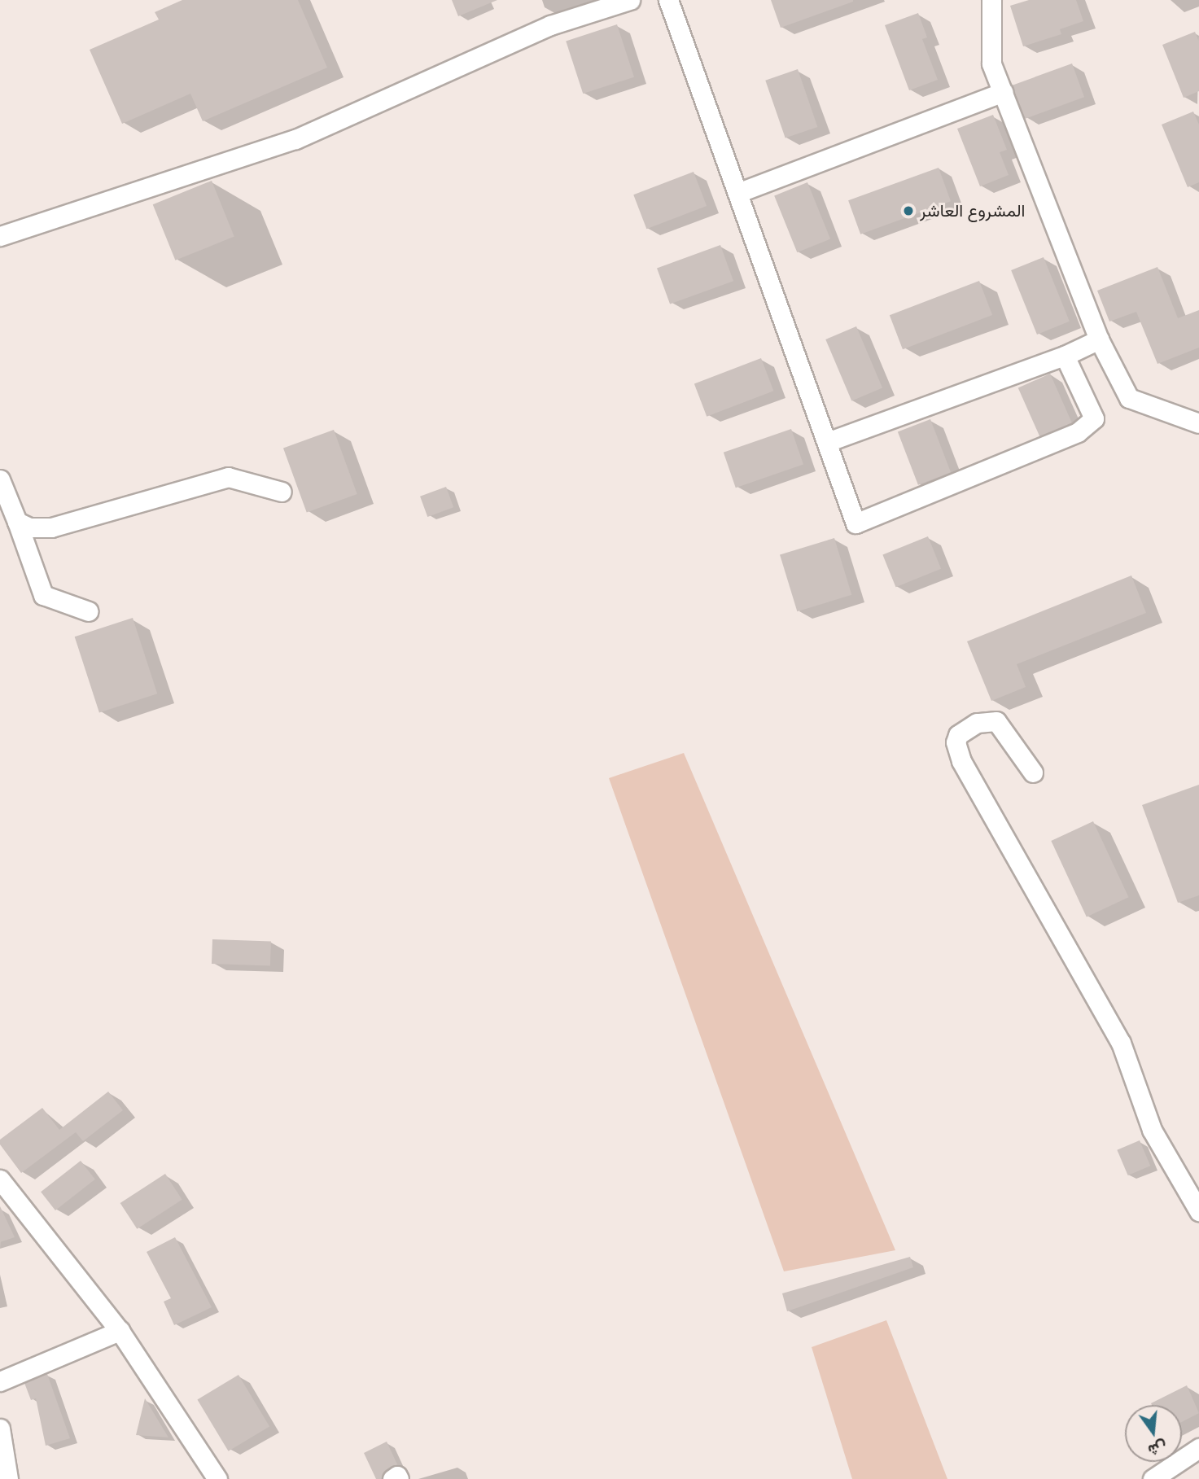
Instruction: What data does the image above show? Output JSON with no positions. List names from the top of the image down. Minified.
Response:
{"places":["المشروع العاشر"],"north":"bottom"}
